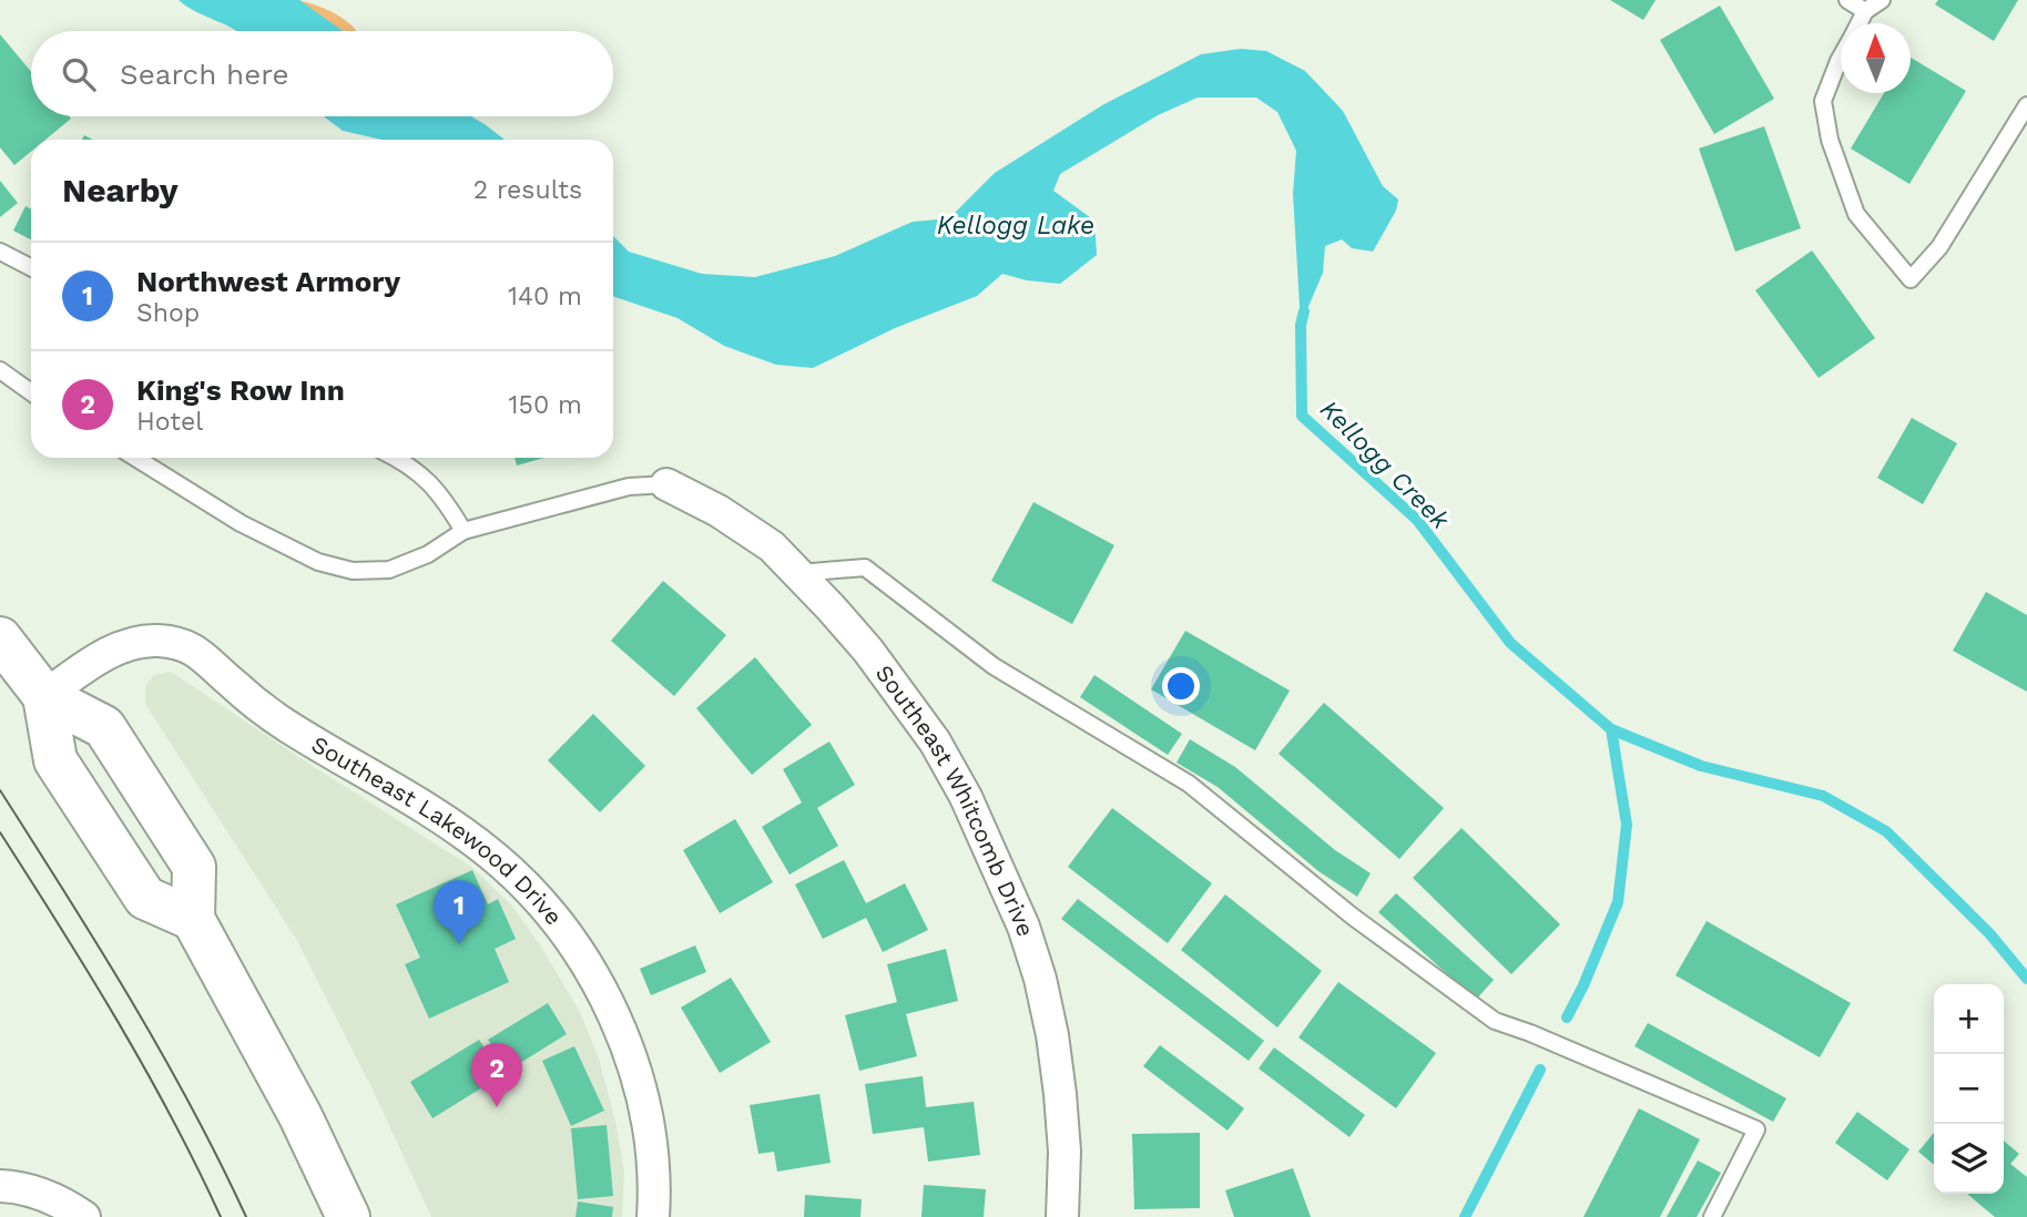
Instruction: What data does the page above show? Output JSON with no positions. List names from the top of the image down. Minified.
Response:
{"streets":{"street":["Southeast Whitcomb Drive","Southeast Lakewood Drive"]},"water":["Kellogg Lake","Kellogg Creek"],"north":"top","page":{"search":"Search here","heading":["Nearby","2 results"],"list":[{"mark":"1","name":"Northwest Armory","note":"Shop","value":"140 m"},{"mark":"2","name":"King's Row Inn","note":"Hotel","value":"150 m"}],"pins":["1","2"],"map_buttons":["+","−"]}}
